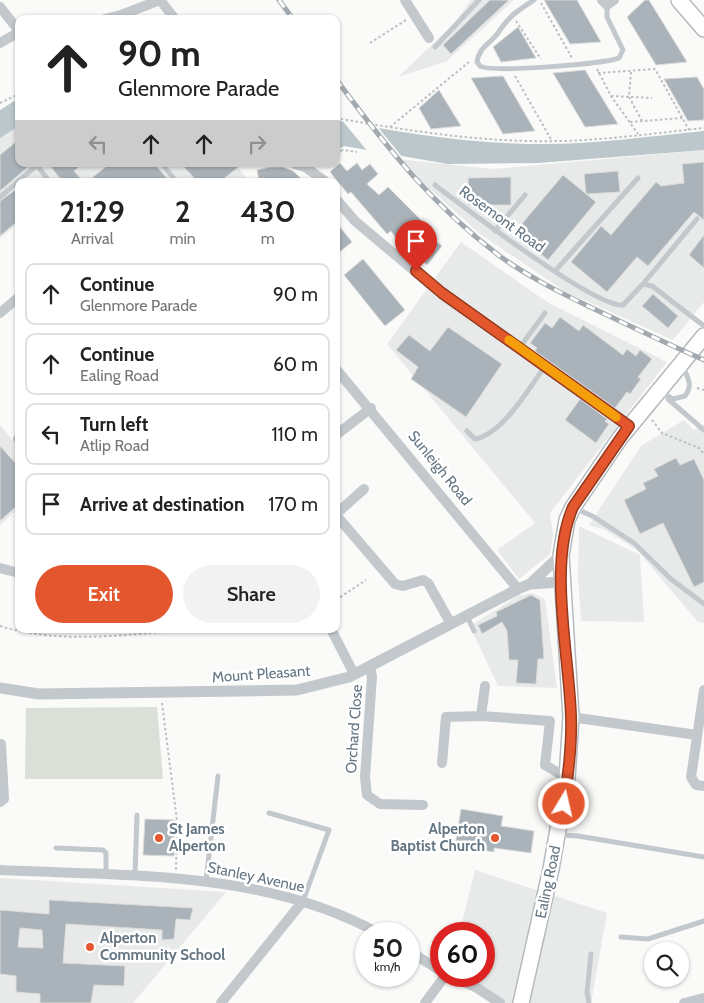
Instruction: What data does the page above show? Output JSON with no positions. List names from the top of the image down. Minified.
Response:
{"streets":{"main road":["Ealing Road"],"street":["Sunleigh Road","Mount Pleasant","Orchard Close","Stanley Avenue"],"lane":["Rosemont Road"]},"crossings":[["Sunleigh Road","Mount Pleasant"],["Mount Pleasant","Orchard Close"],["Mount Pleasant","Ealing Road"]],"places":["St James Alperton","Alperton Baptist Church","Alperton Community School"],"page":{"turn":["90 m","Glenmore Parade"],"eta":["21:29","Arrival","2","min","430","m"],"list":[{"name":"Continue","note":"Glenmore Parade","value":"90 m"},{"name":"Continue","note":"Ealing Road","value":"60 m"},{"name":"Turn left","note":"Atlip Road","value":"110 m"},{"name":"Arrive at destination","value":"170 m"}],"buttons":["Exit","Share"],"speed":"50 km/h","limit":"60"}}
